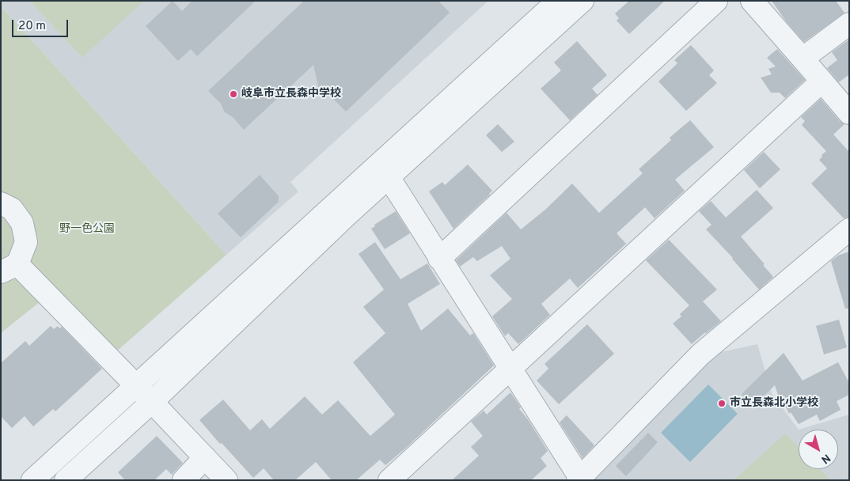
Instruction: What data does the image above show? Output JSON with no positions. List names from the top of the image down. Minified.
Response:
{"parks":["野一色公園"],"places":["岐阜市立長森中学校","市立長森北小学校"],"scale_bar":"20 m","north":"bottom right"}
